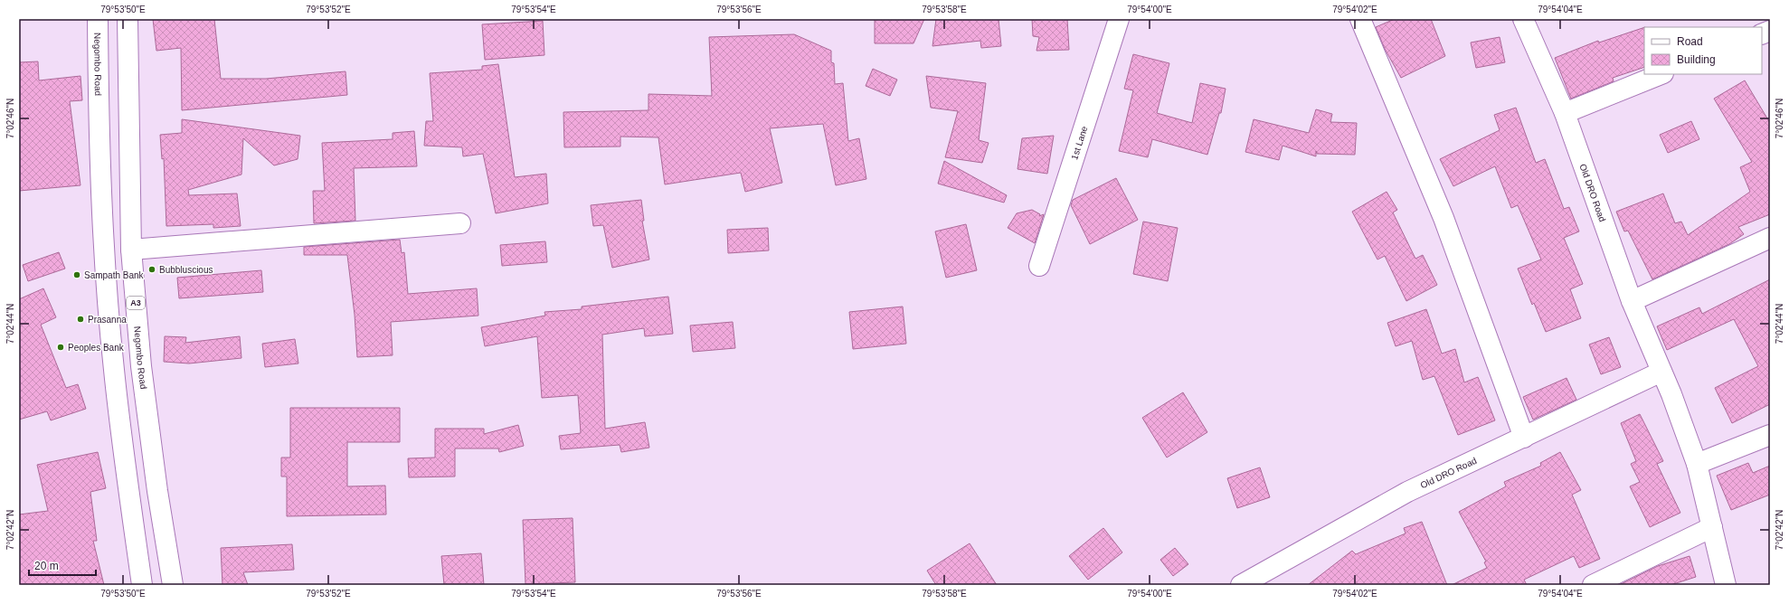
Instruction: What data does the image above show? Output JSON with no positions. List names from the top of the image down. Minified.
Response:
{"streets":{"main road":["Negombo Road","1st Lane","Old DRO Road","A3"]},"places":["Bubbluscious","Sampath Bank","Prasanna","Peoples Bank"],"legend":["Road","Building"],"scale_bar":"20 m","coordinates":["79°53'50\"E","79°53'52\"E","79°53'54\"E","79°53'56\"E","79°53'58\"E","79°54'00\"E","79°54'02\"E","79°54'04\"E","7°02'46\"N","7°02'44\"N","7°02'42\"N"]}
